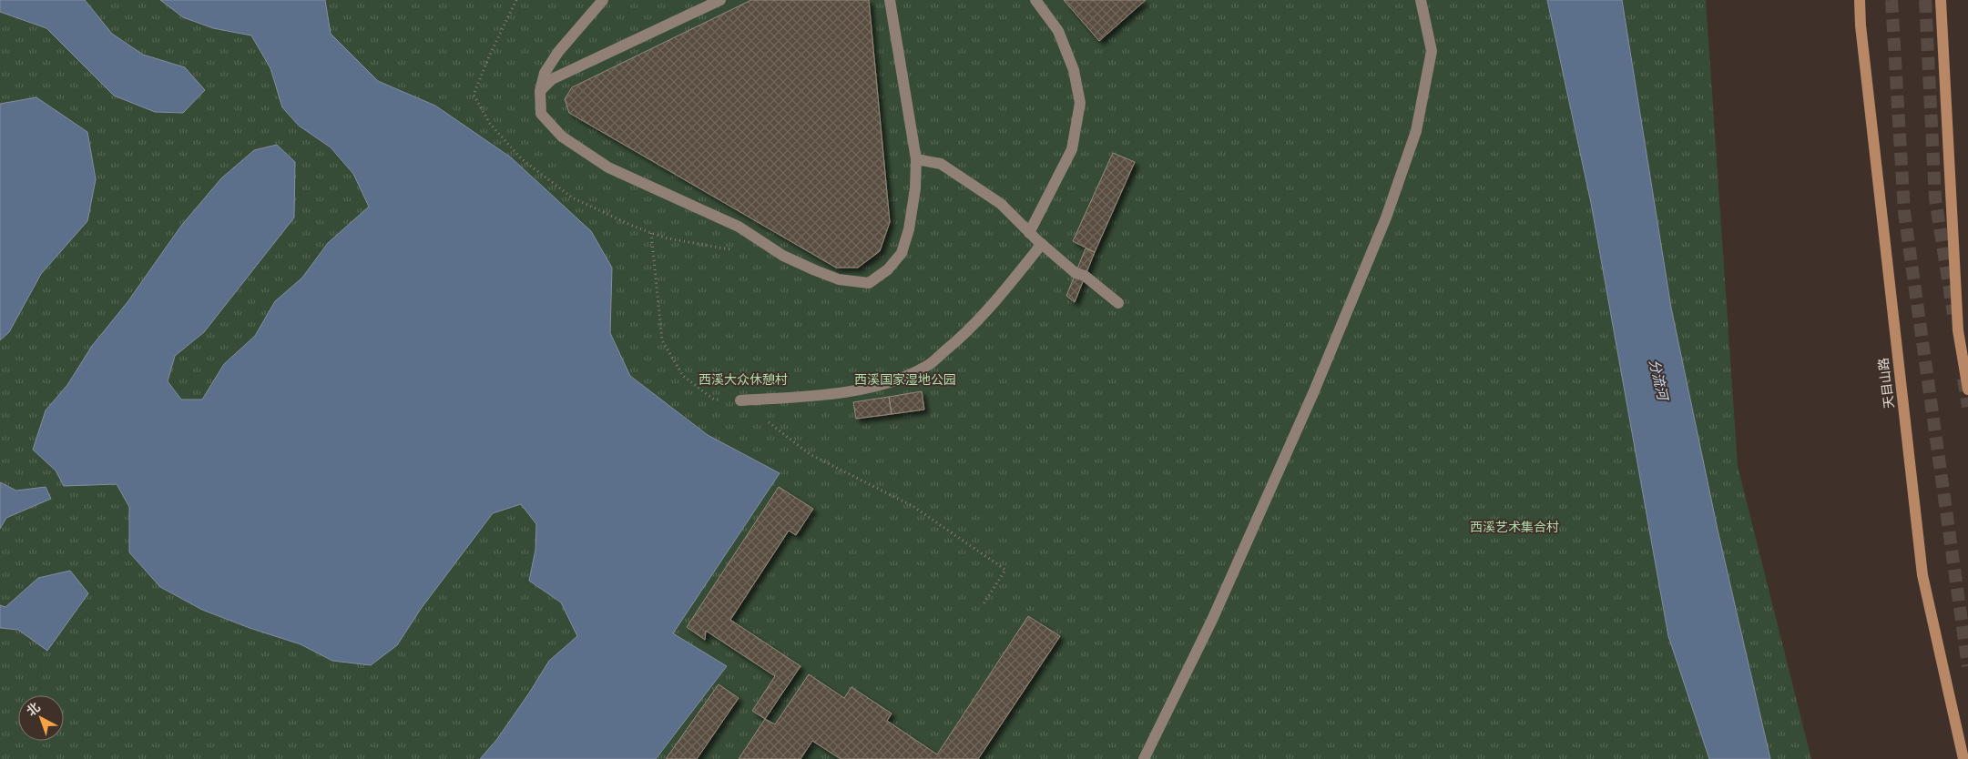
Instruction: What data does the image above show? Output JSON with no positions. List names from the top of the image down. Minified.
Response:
{"streets":{"main road":["天目山路"]},"water":["分流河"],"parks":["西溪大众休憩村","西溪国家湿地公园","西溪艺术集合村"],"north":"top left"}
